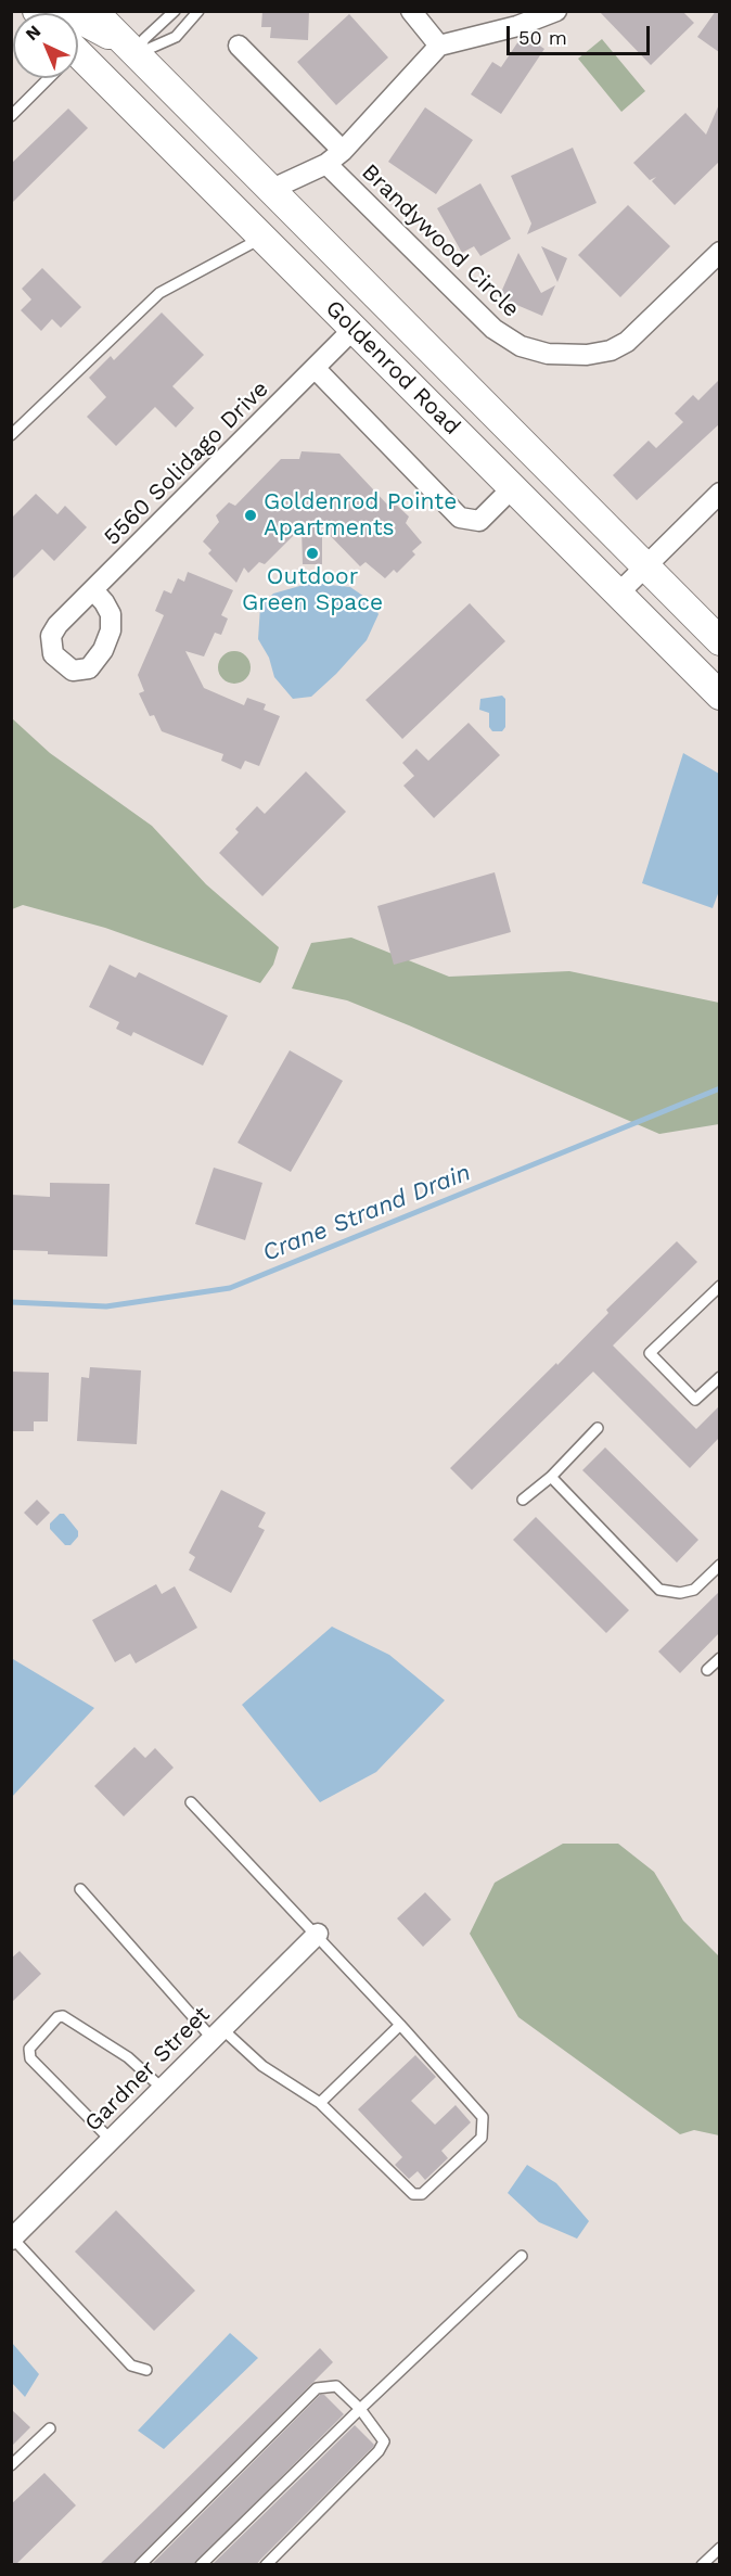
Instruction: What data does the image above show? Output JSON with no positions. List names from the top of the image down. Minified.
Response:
{"streets":{"main road":["Goldenrod Road"],"street":["Brandywood Circle","5560 Solidago Drive","Gardner Street"]},"crossings":[["Brandywood Circle","Goldenrod Road"],["Goldenrod Road","5560 Solidago Drive"]],"water":["Crane Strand Drain"],"places":["Goldenrod Pointe Apartments","Outdoor Green Space"],"scale_bar":"50 m","north":"top left"}
